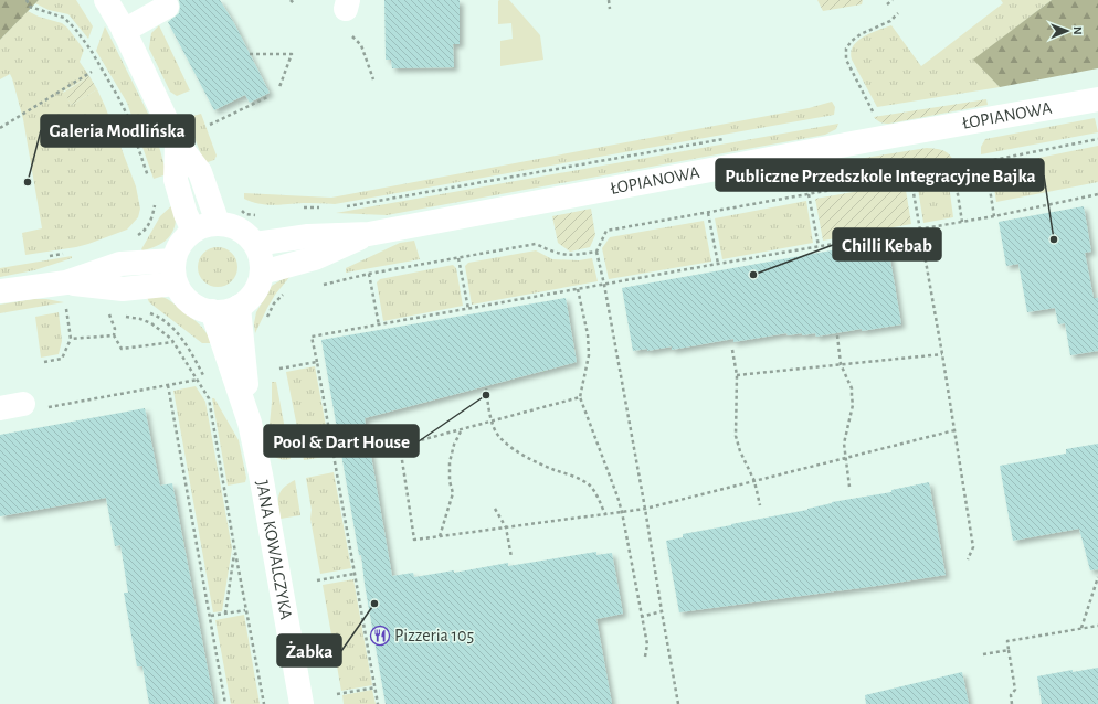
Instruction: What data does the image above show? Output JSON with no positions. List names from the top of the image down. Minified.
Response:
{"streets":{"street":["ŁOPIANOWA","JANA KOWALCZYKA"]},"crossings":[["ŁOPIANOWA","JANA KOWALCZYKA"]],"places":{"other":["Galeria Modlińska","Publiczne Przedszkole Integracyjne Bajka","Chilli Kebab","Pool & Dart House","Żabka"],"restaurant":["Pizzeria 105"]},"north":"right"}
